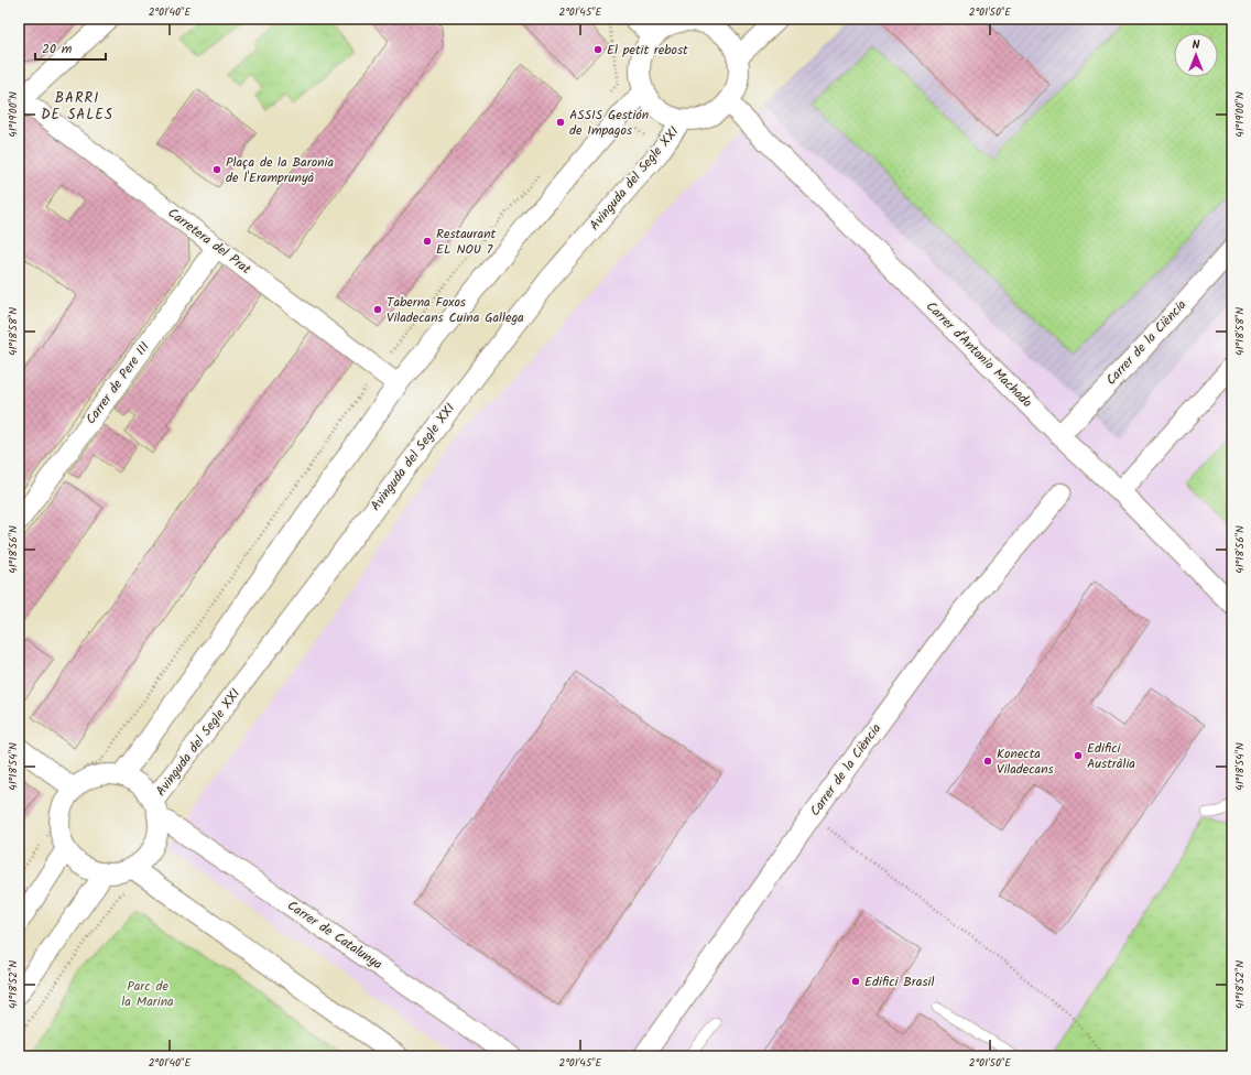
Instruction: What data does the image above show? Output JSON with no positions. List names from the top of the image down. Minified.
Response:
{"streets":{"street":["Avinguda del Segle XXI","Carretera del Prat","Carrer de la Ciència","Carrer d'Antonio Machado","Carrer de Pere III","Carrer de Catalunya"]},"crossings":[["Avinguda del Segle XXI","Carrer d'Antonio Machado"],["Avinguda del Segle XXI","Carrer de Catalunya"],["Carretera del Prat","Carrer de Pere III"],["Carrer de la Ciència","Carrer d'Antonio Machado"]],"districts":["BARRI DE SALES"],"parks":["Parc de la Marina"],"places":["El petit rebost","ASSIS Gestión de Impagos","Plaça de la Baronia de l'Eramprunyà","Restaurant EL NOU 7","Taberna Foxos Viladecans Cuina Gallega","Edifici Austràlia","Konecta Viladecans","Edifici Brasil"],"scale_bar":"20 m","north":"top","coordinates":["2°01'40\"E","2°01'45\"E","2°01'50\"E","41°19'00\"N","41°18'58\"N","41°18'56\"N","41°18'54\"N","41°18'52\"N"]}
